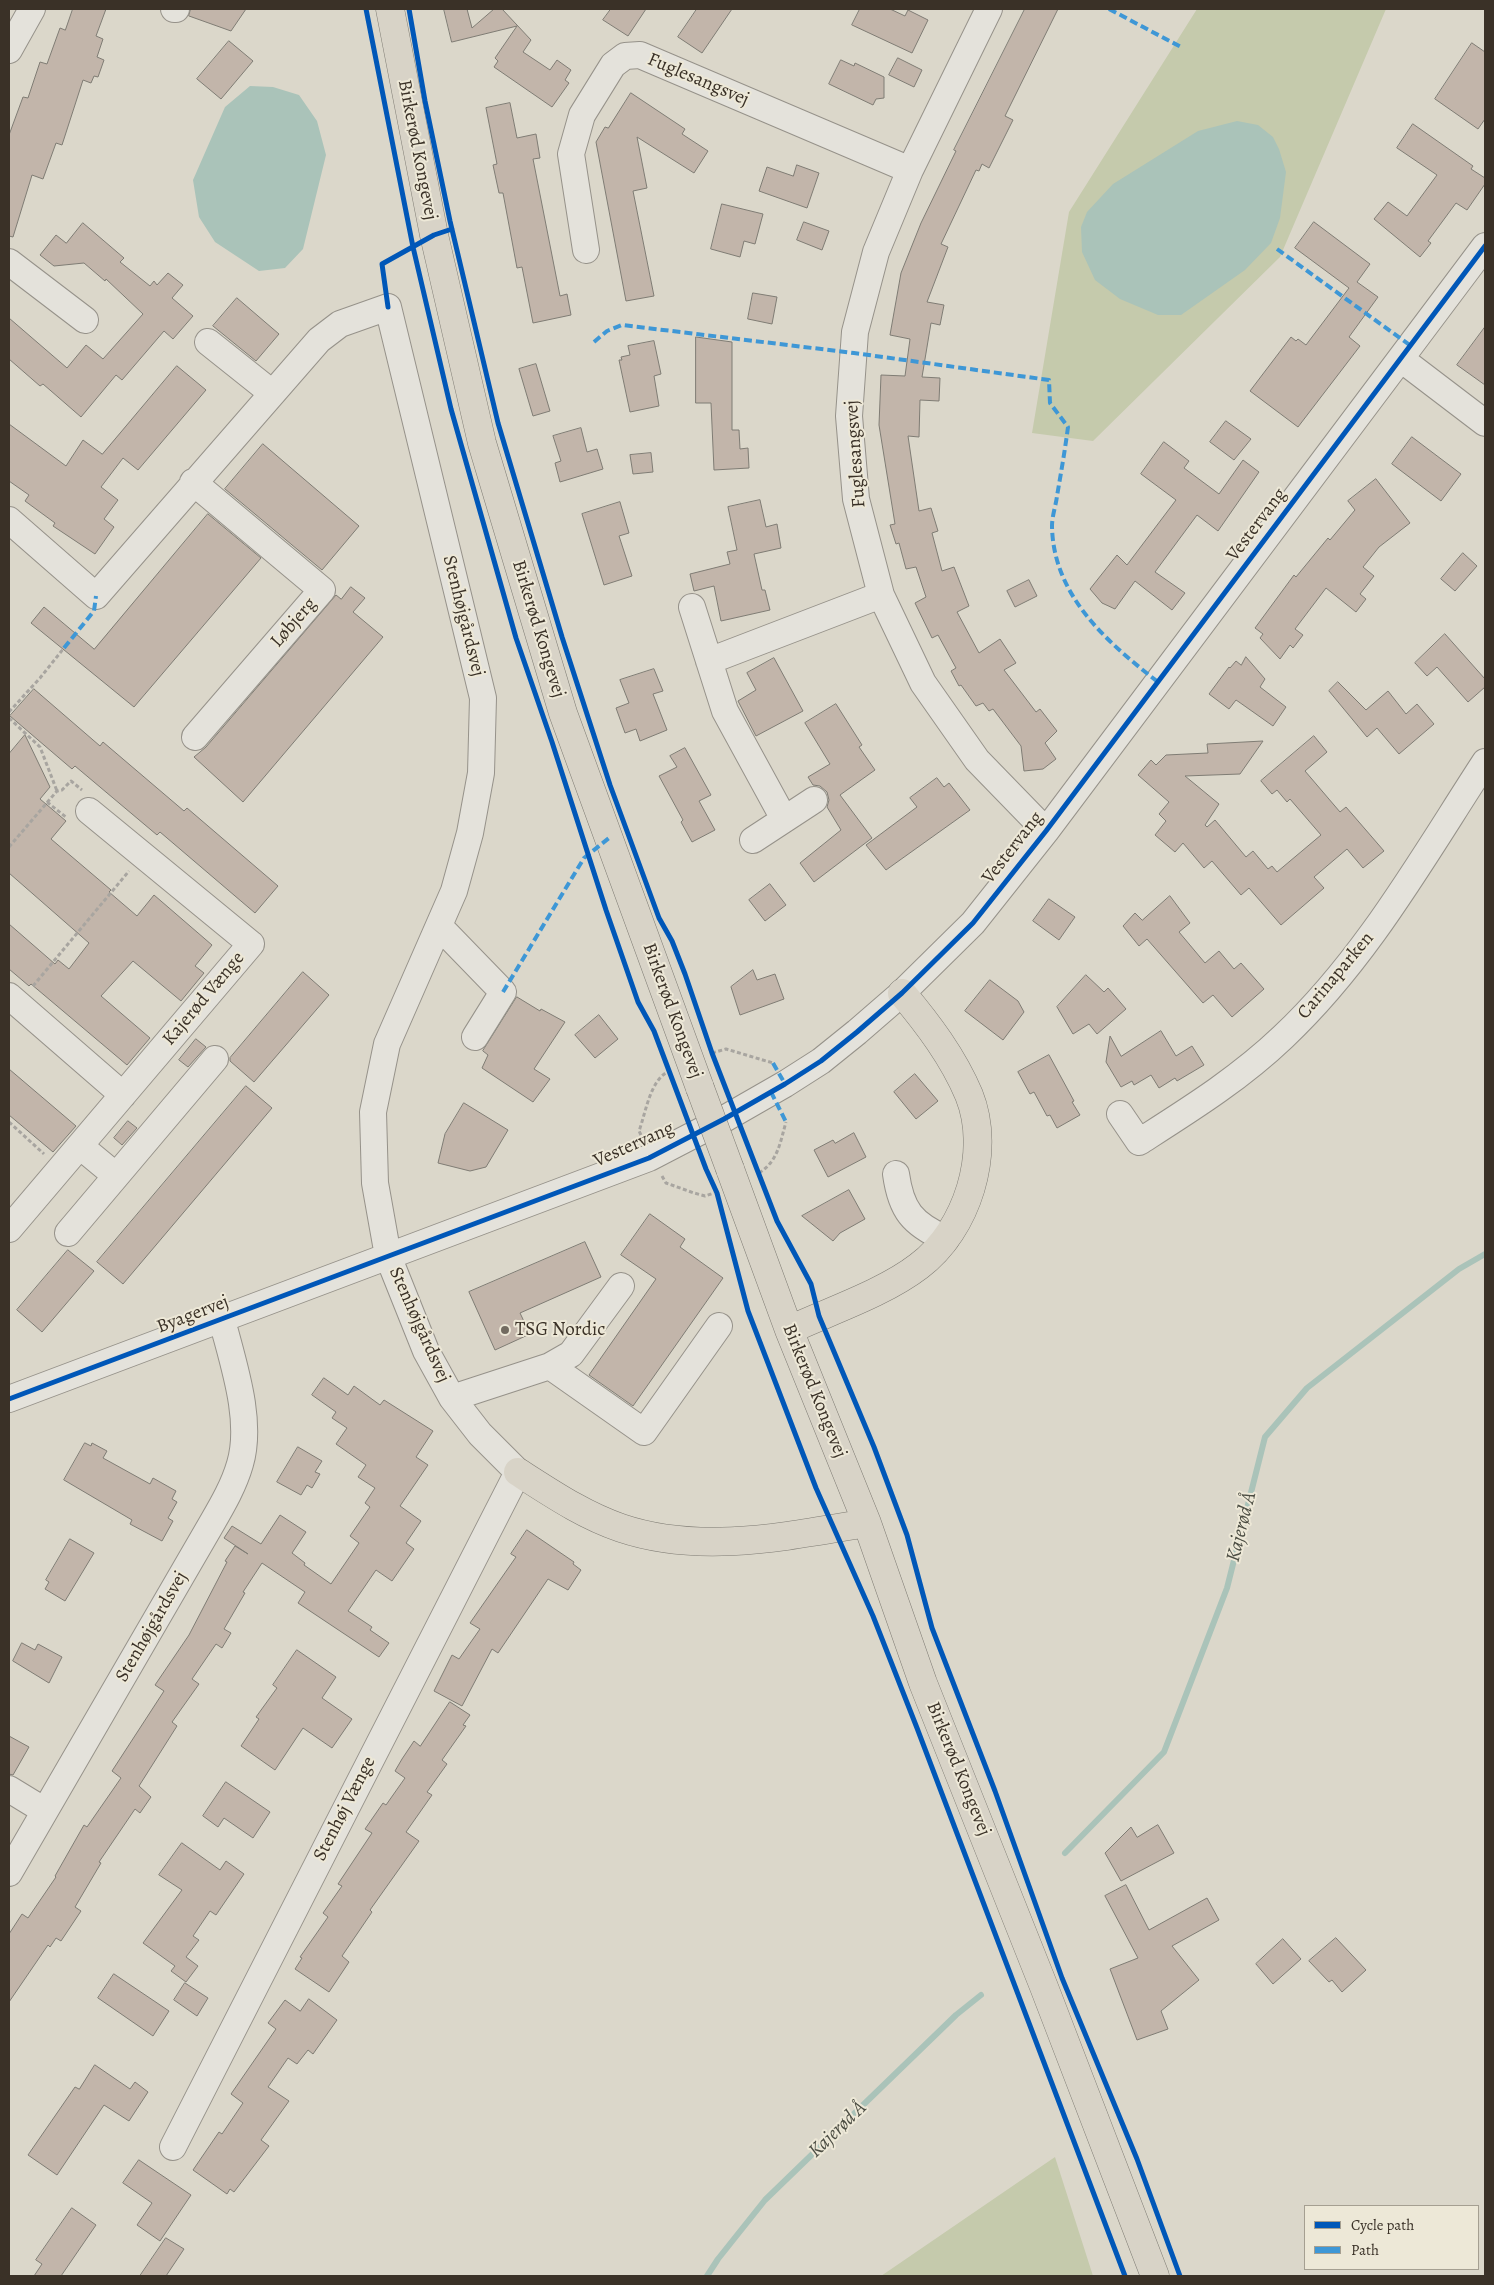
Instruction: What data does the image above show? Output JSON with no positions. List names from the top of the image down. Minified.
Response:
{"streets":{"main road":["Birkerød Kongevej"],"street":["Fuglesangsvej","Vestervang","Stenhøjgårdsvej","Løbjerg","Carinaparken","Kajerød Vænge","Byagervej","Stenhøj Vænge"]},"crossings":[["Fuglesangsvej","Vestervang"],["Vestervang","Stenhøjgårdsvej"],["Vestervang","Byagervej"],["Stenhøjgårdsvej","Byagervej"],["Stenhøjgårdsvej","Stenhøj Vænge"]],"water":["Kajerød Å"],"places":["TSG Nordic"],"legend":["Cycle path","Path"]}
